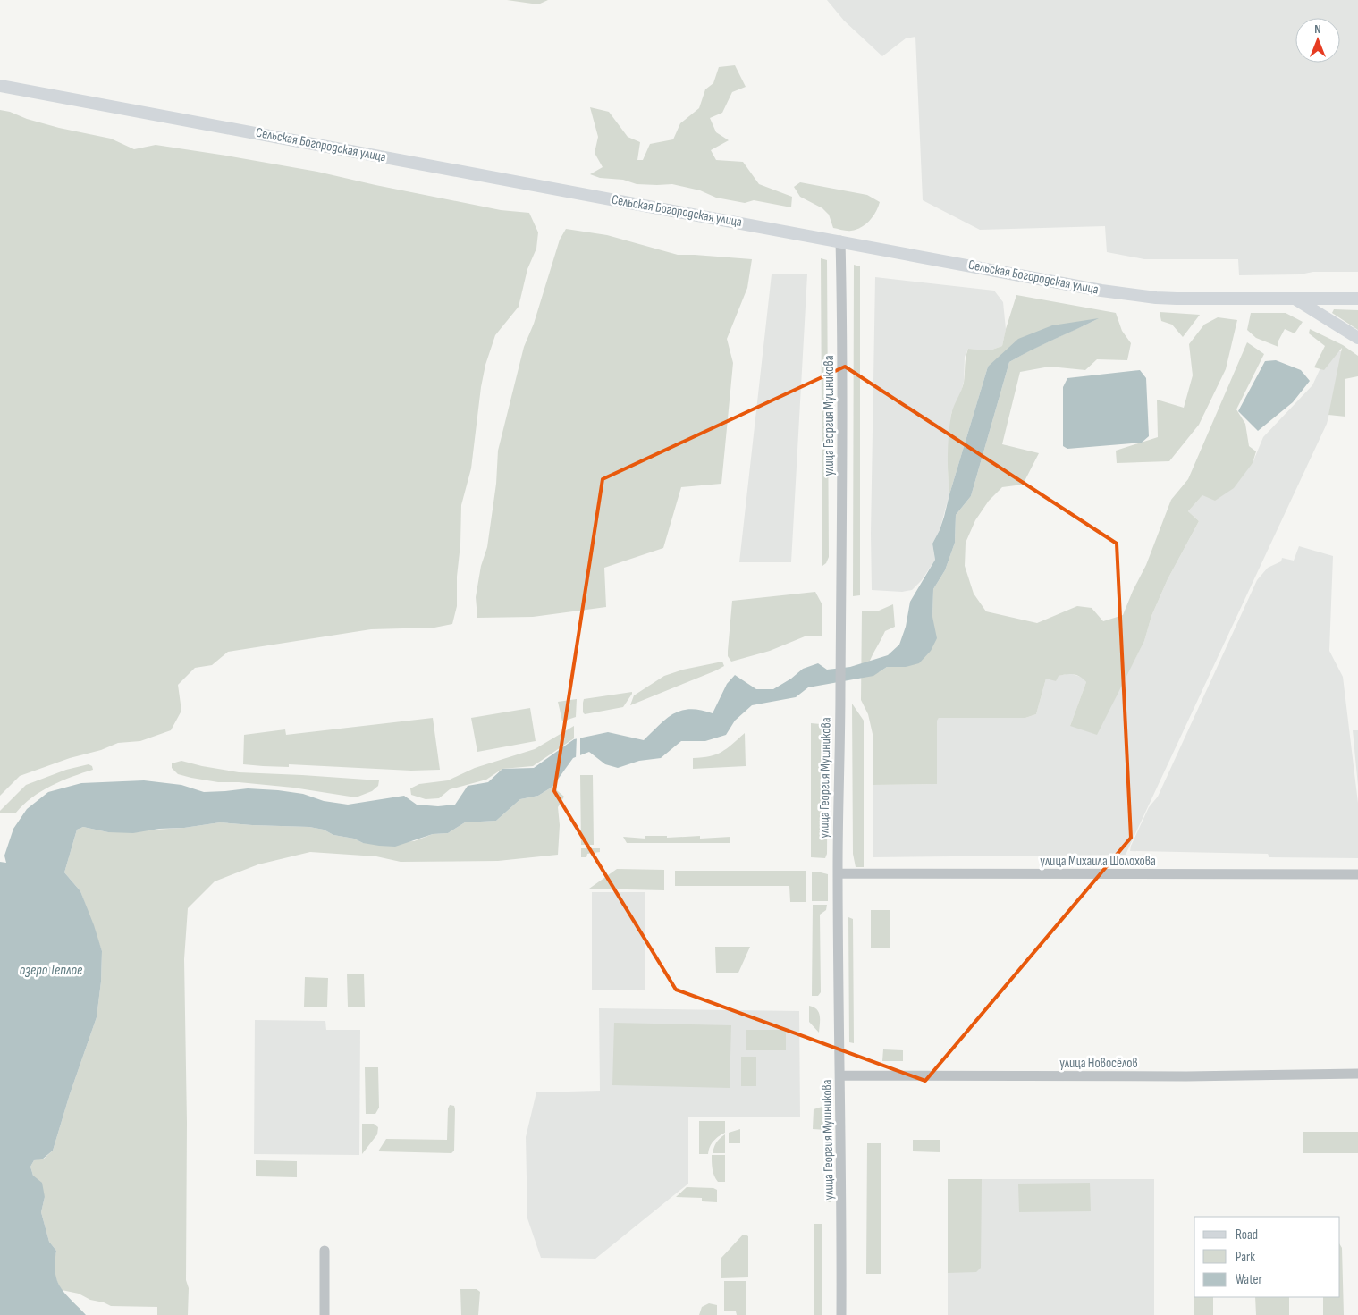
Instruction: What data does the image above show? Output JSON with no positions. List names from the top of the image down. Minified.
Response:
{"streets":{"main road":["Сельская Богородская улица"],"street":["улица Георгия Мушникова","улица Михаила Шолохова","улица Новосёлов"]},"crossings":[["Сельская Богородская улица","улица Георгия Мушникова"],["улица Георгия Мушникова","улица Михаила Шолохова"],["улица Георгия Мушникова","улица Новосёлов"]],"water":["озеро Теплое"],"legend":["Road","Park","Water"],"north":"top"}
